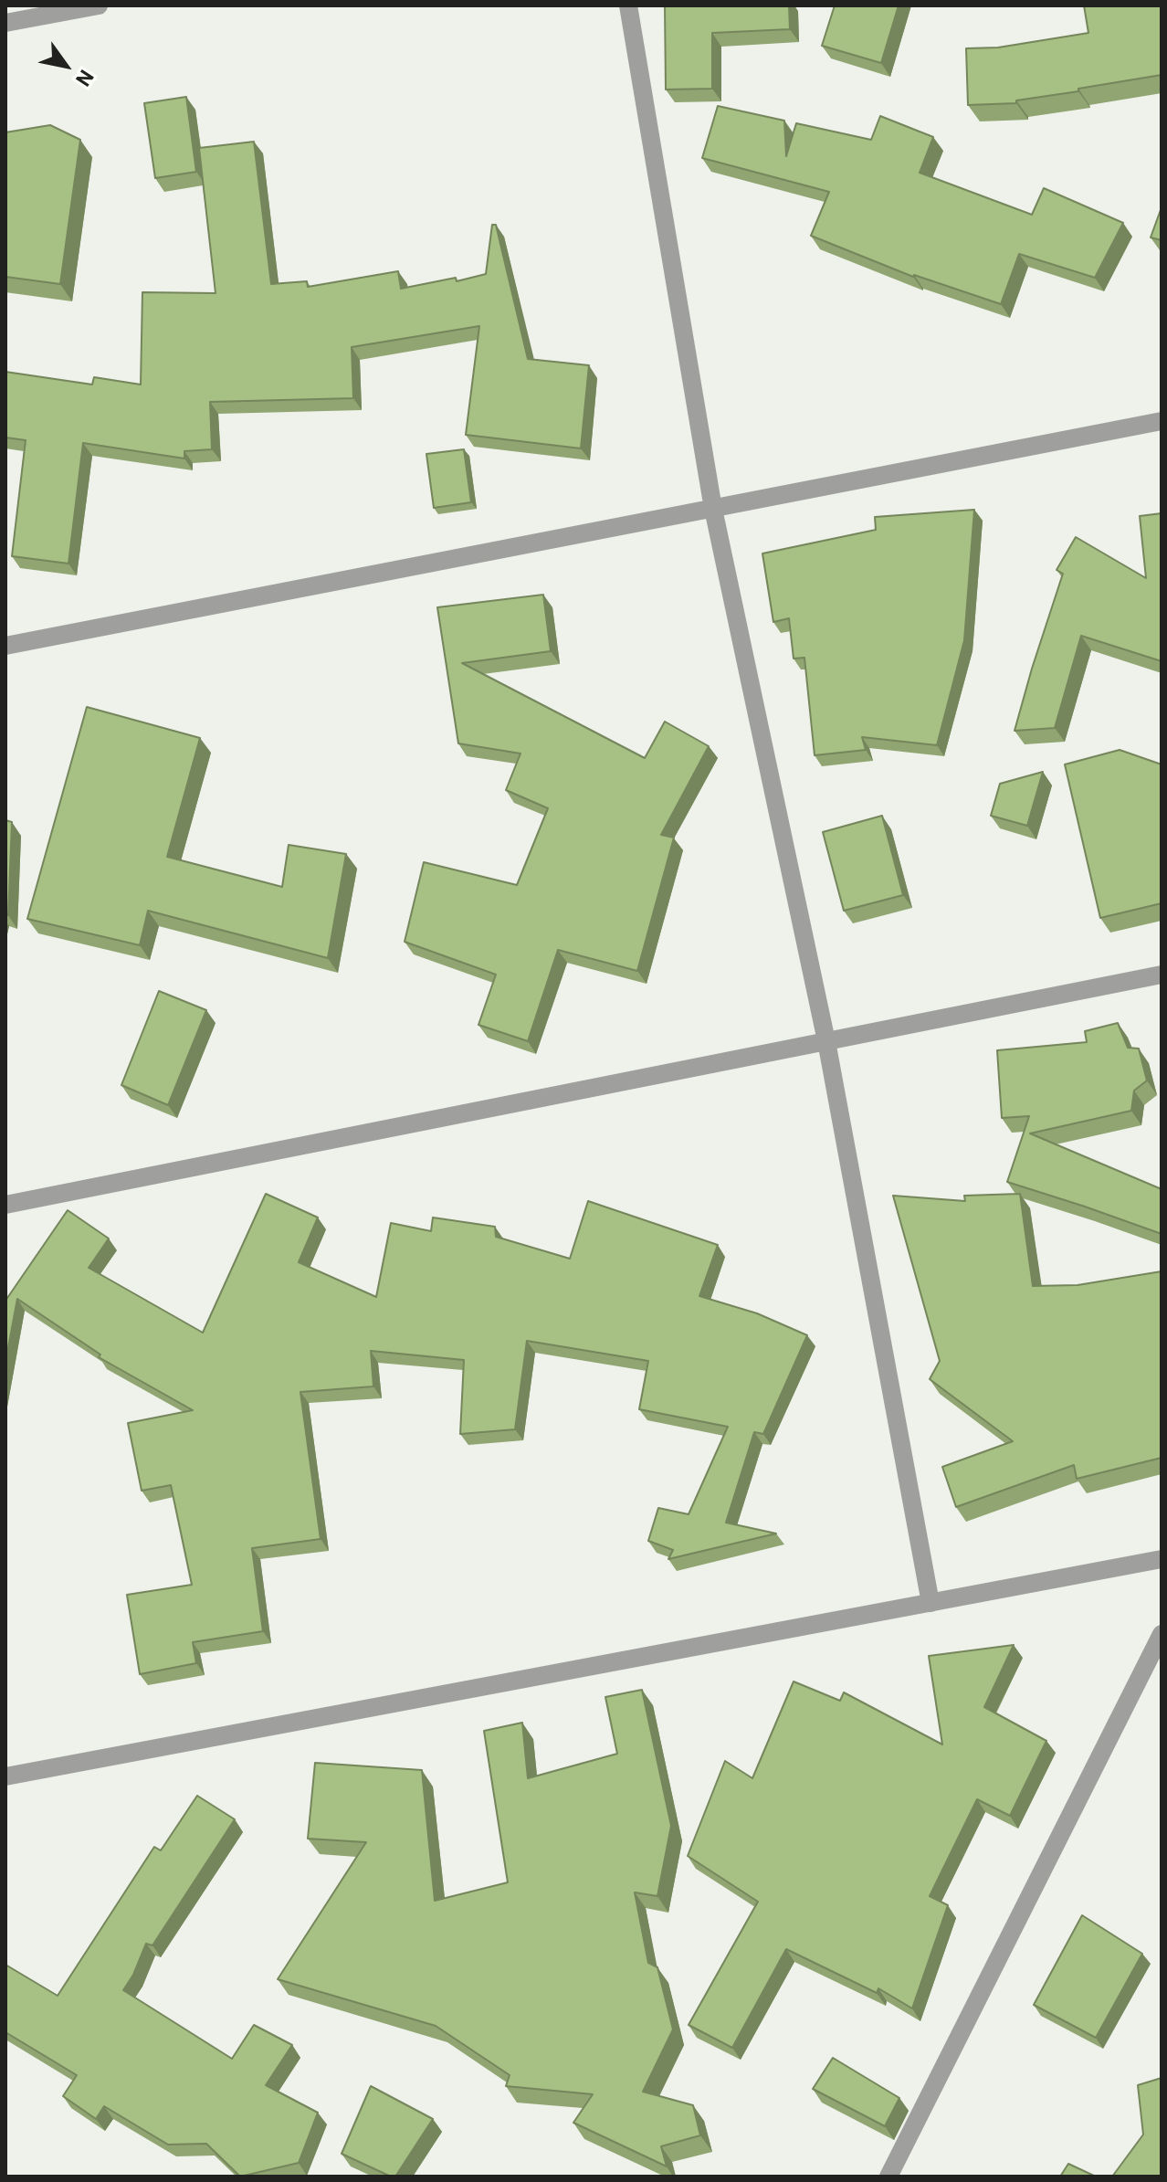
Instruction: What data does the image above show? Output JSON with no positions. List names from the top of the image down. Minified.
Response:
{"north":"bottom right"}
